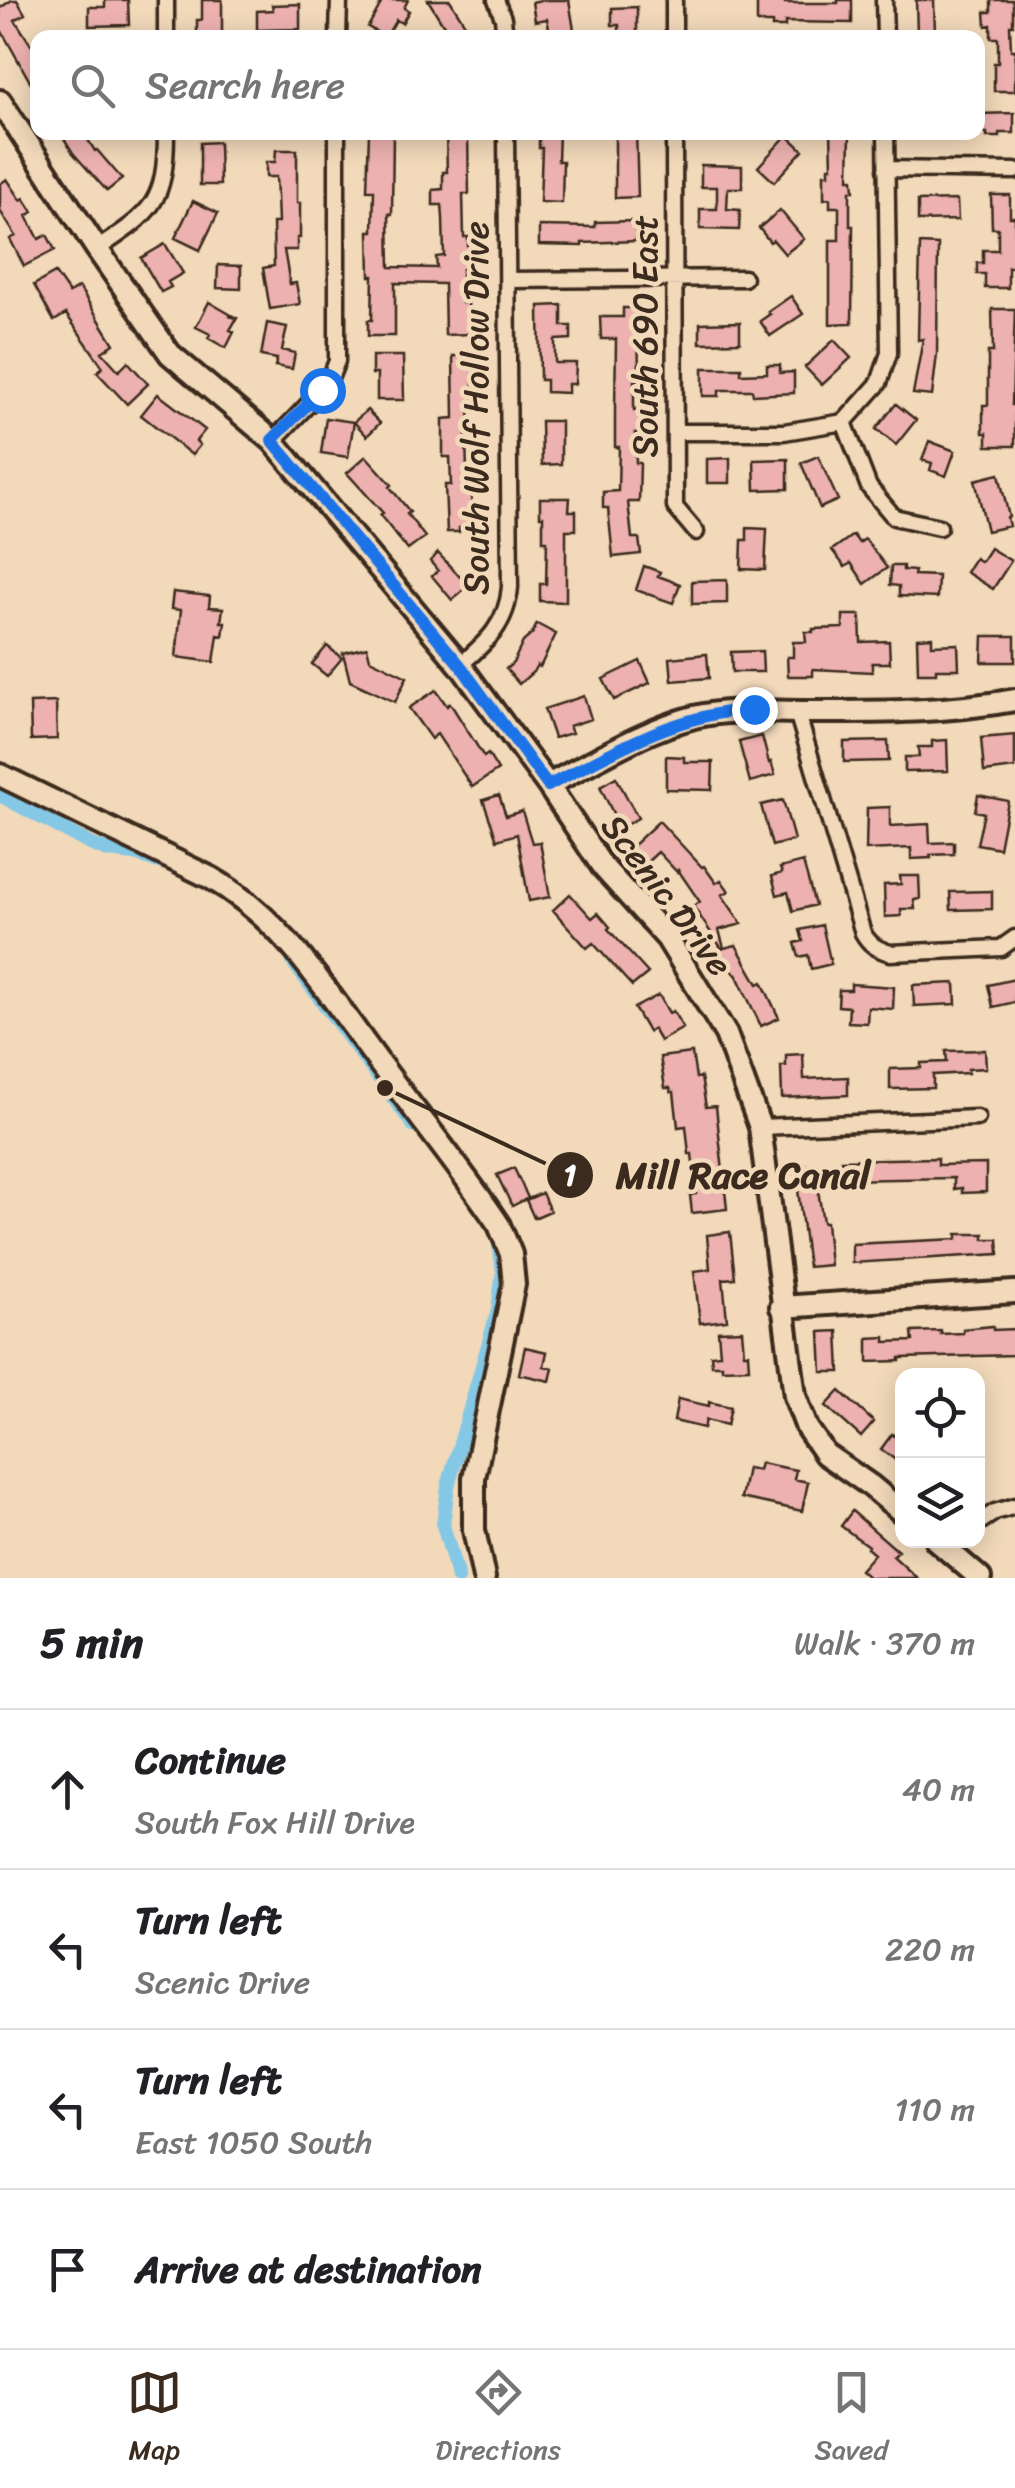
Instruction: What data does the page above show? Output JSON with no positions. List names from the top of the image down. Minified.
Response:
{"streets":{"street":["South 690 East","South Wolf Hollow Drive","Scenic Drive"]},"crossings":[["South Wolf Hollow Drive","Scenic Drive"]],"places":["Mill Race Canal"],"page":{"search":"Search here","heading":["5 min","Walk · 370 m"],"list":[["Continue","South Fox Hill Drive","40 m"],["Turn left","Scenic Drive","220 m"],["Turn left","East 1050 South","110 m"],"Arrive at destination"],"nav":["Map","Directions","Saved"]}}
